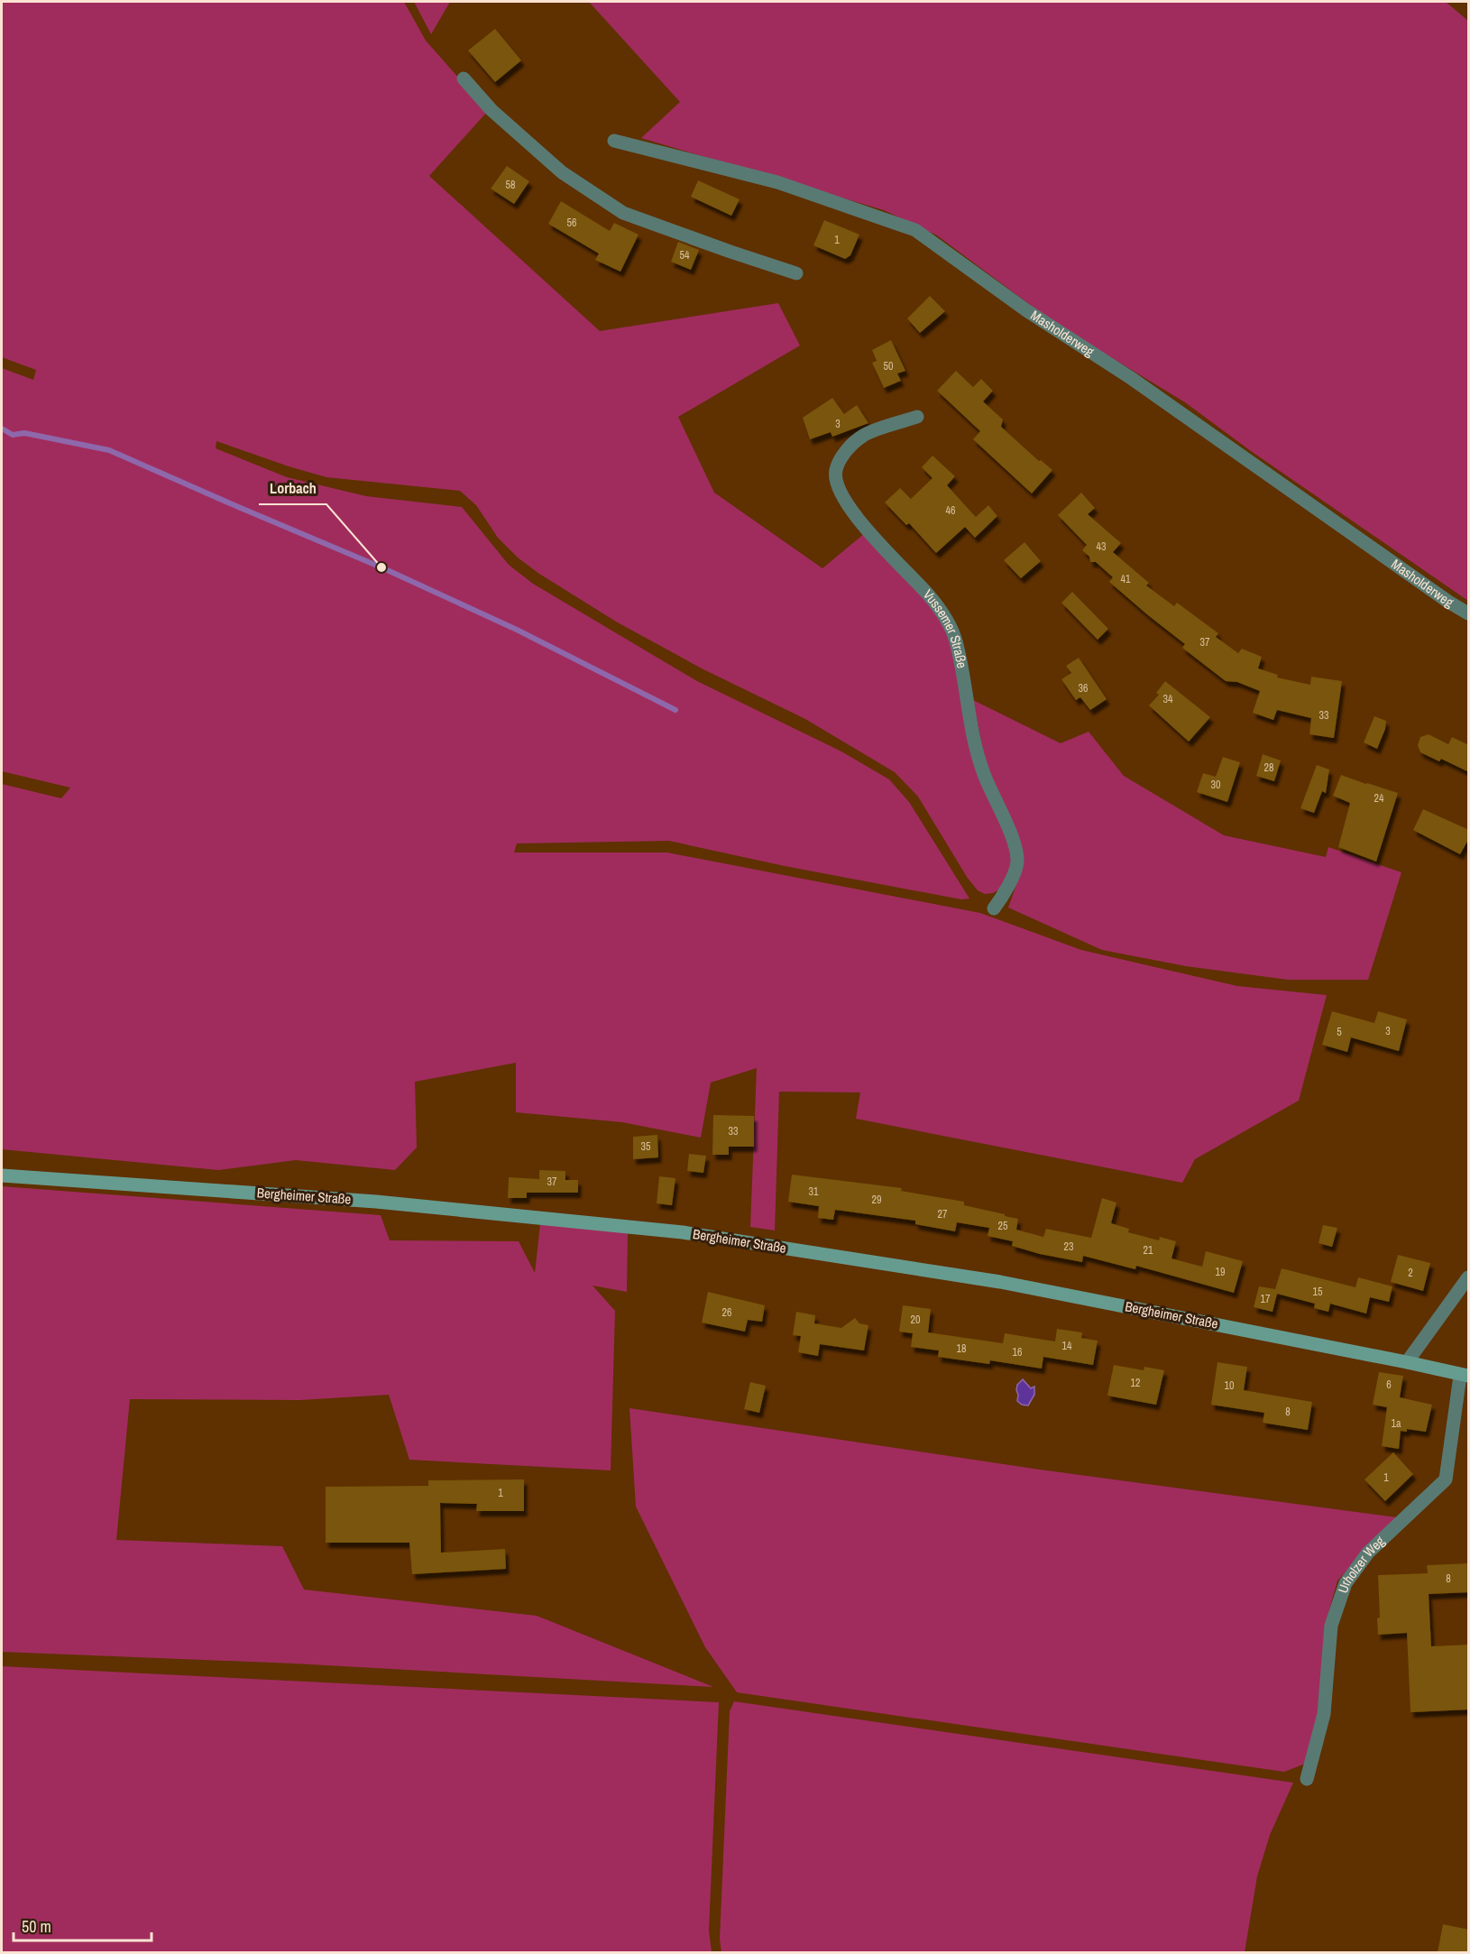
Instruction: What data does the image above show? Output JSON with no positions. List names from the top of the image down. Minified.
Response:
{"streets":{"street":["Masholderweg","Vussemer Straße","Bergheimer Straße","Urholzer Weg"]},"crossings":[["Bergheimer Straße","Urholzer Weg"]],"places":["Lorbach"],"house_numbers":["58","56","1","54","50","3","46","43","41","37","36","34","33","28","30","24","3","5","33","35","37","31","29","27","25","23","21","19","2","15","17","26","20","14","18","16","12","6","10","8","1a","1","1","8"],"scale_bar":"50 m"}
